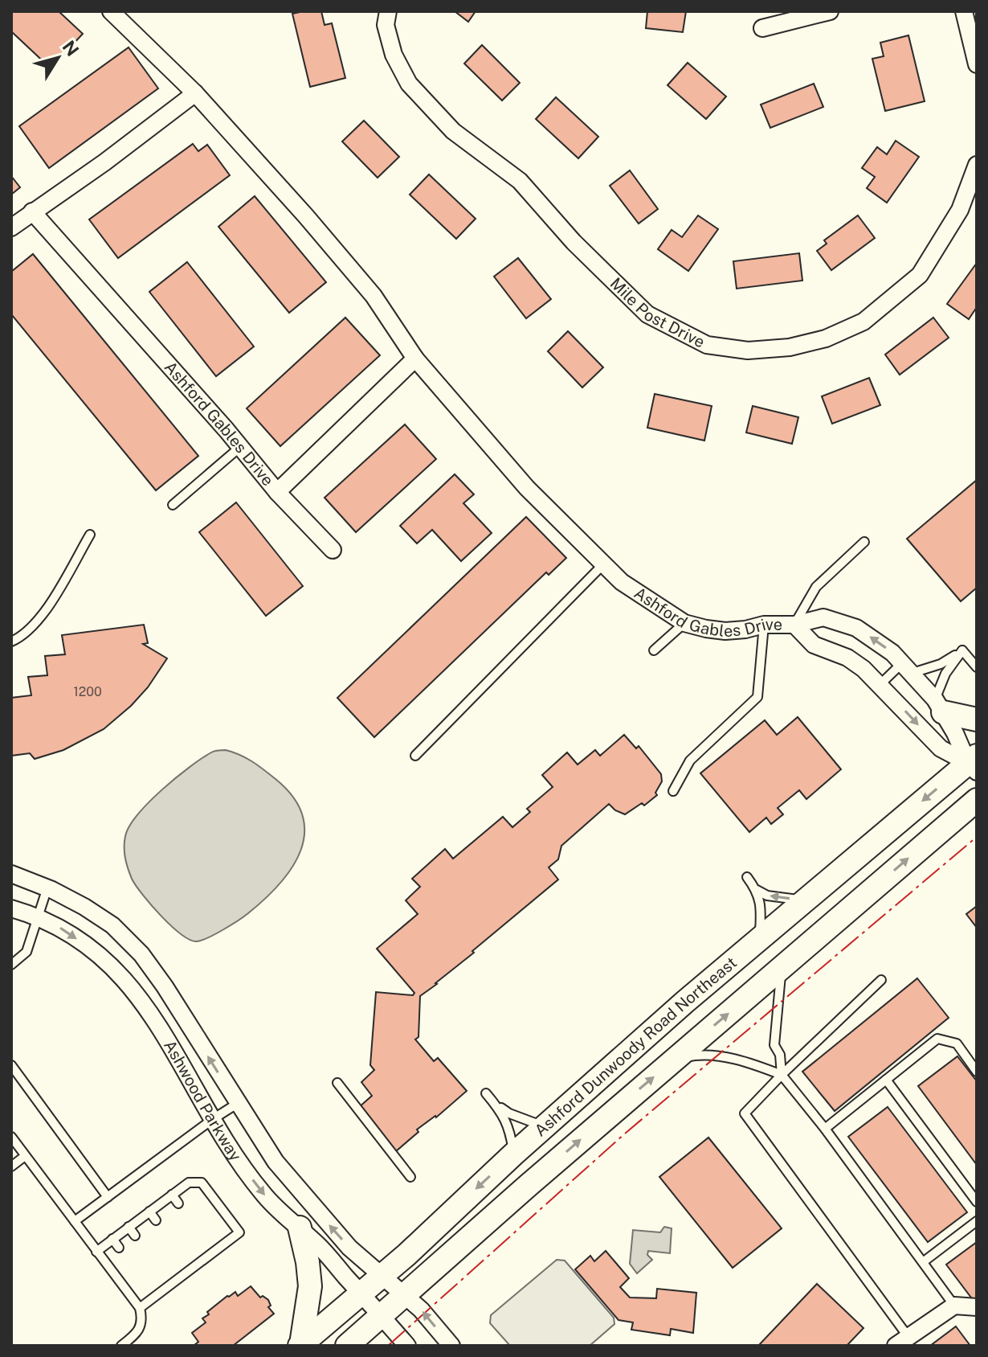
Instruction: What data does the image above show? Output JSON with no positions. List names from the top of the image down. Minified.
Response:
{"streets":{"main road":["Ashford Dunwoody Road Northeast"],"street":["Mile Post Drive","Ashford Gables Drive","Ashwood Parkway"]},"crossings":[["Ashford Gables Drive","Ashford Dunwoody Road Northeast"],["Ashford Dunwoody Road Northeast","Ashwood Parkway"]],"house_numbers":["1200"],"north":"top right"}
